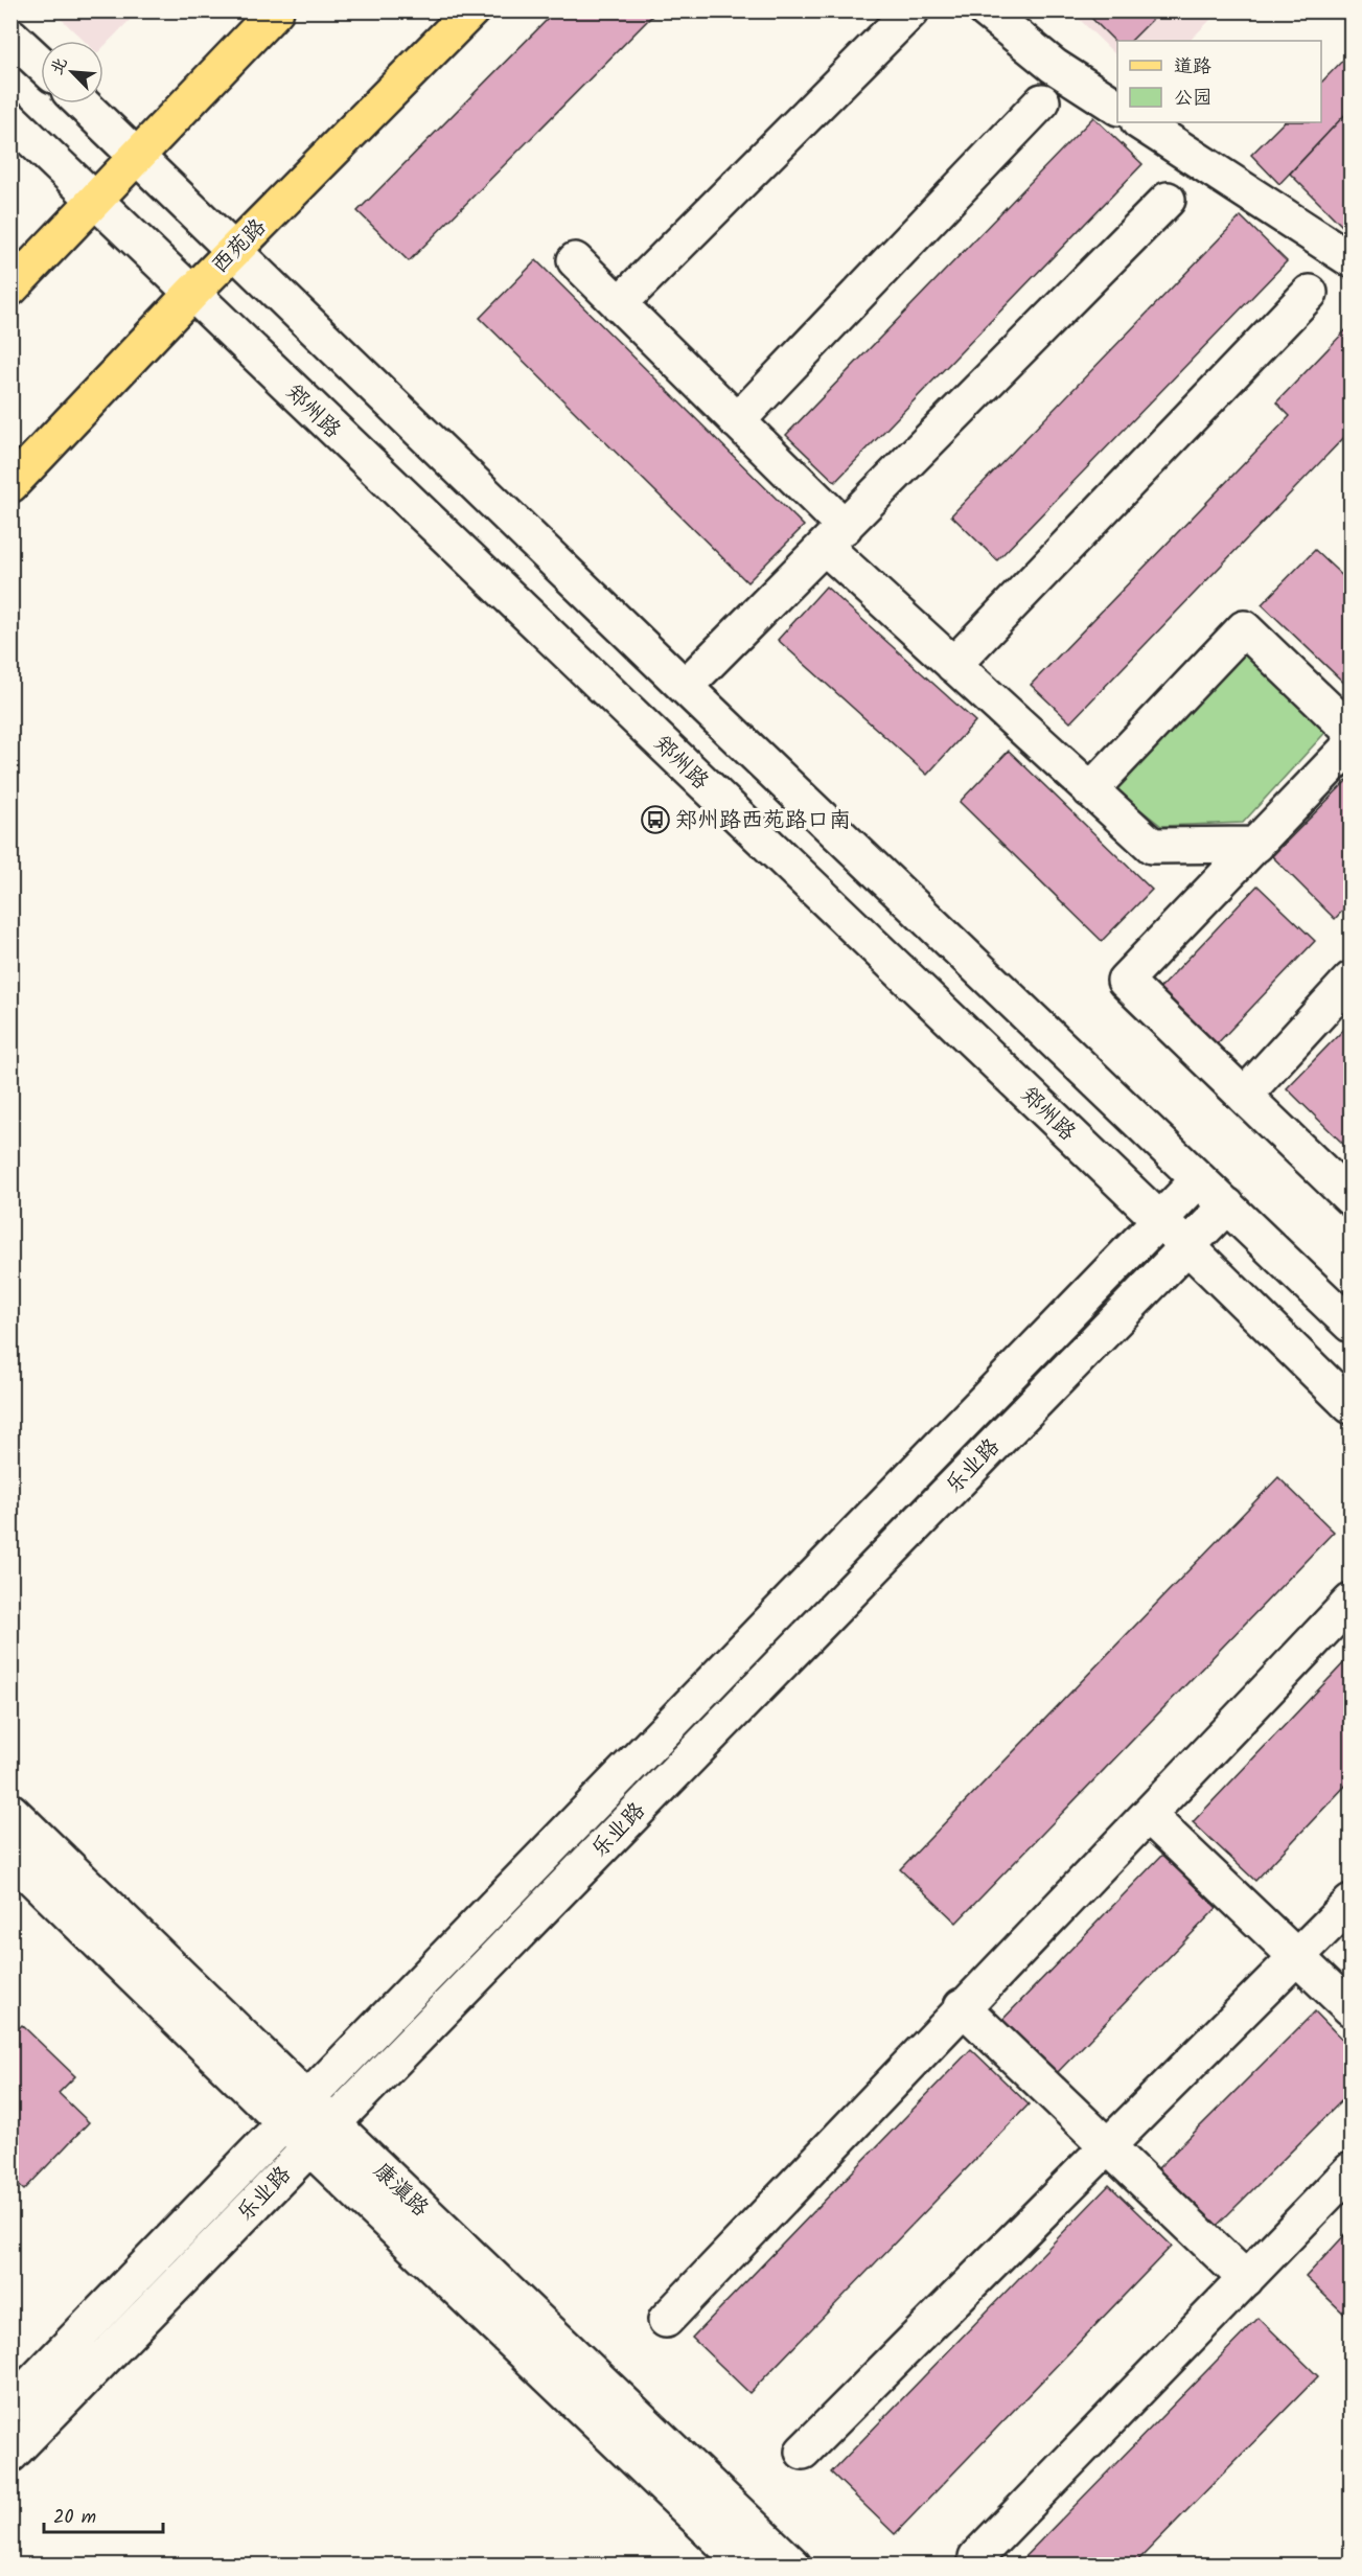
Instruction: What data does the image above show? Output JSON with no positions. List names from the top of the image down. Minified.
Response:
{"streets":{"main road":["西苑路"],"street":["郑州路","乐业路","康滇路"]},"crossings":[["西苑路","郑州路"],["郑州路","乐业路"],["乐业路","康滇路"]],"places":{"bus stop":["郑州路西苑路口南"]},"legend":["道路","公园"],"scale_bar":"20 m","north":"top left"}
